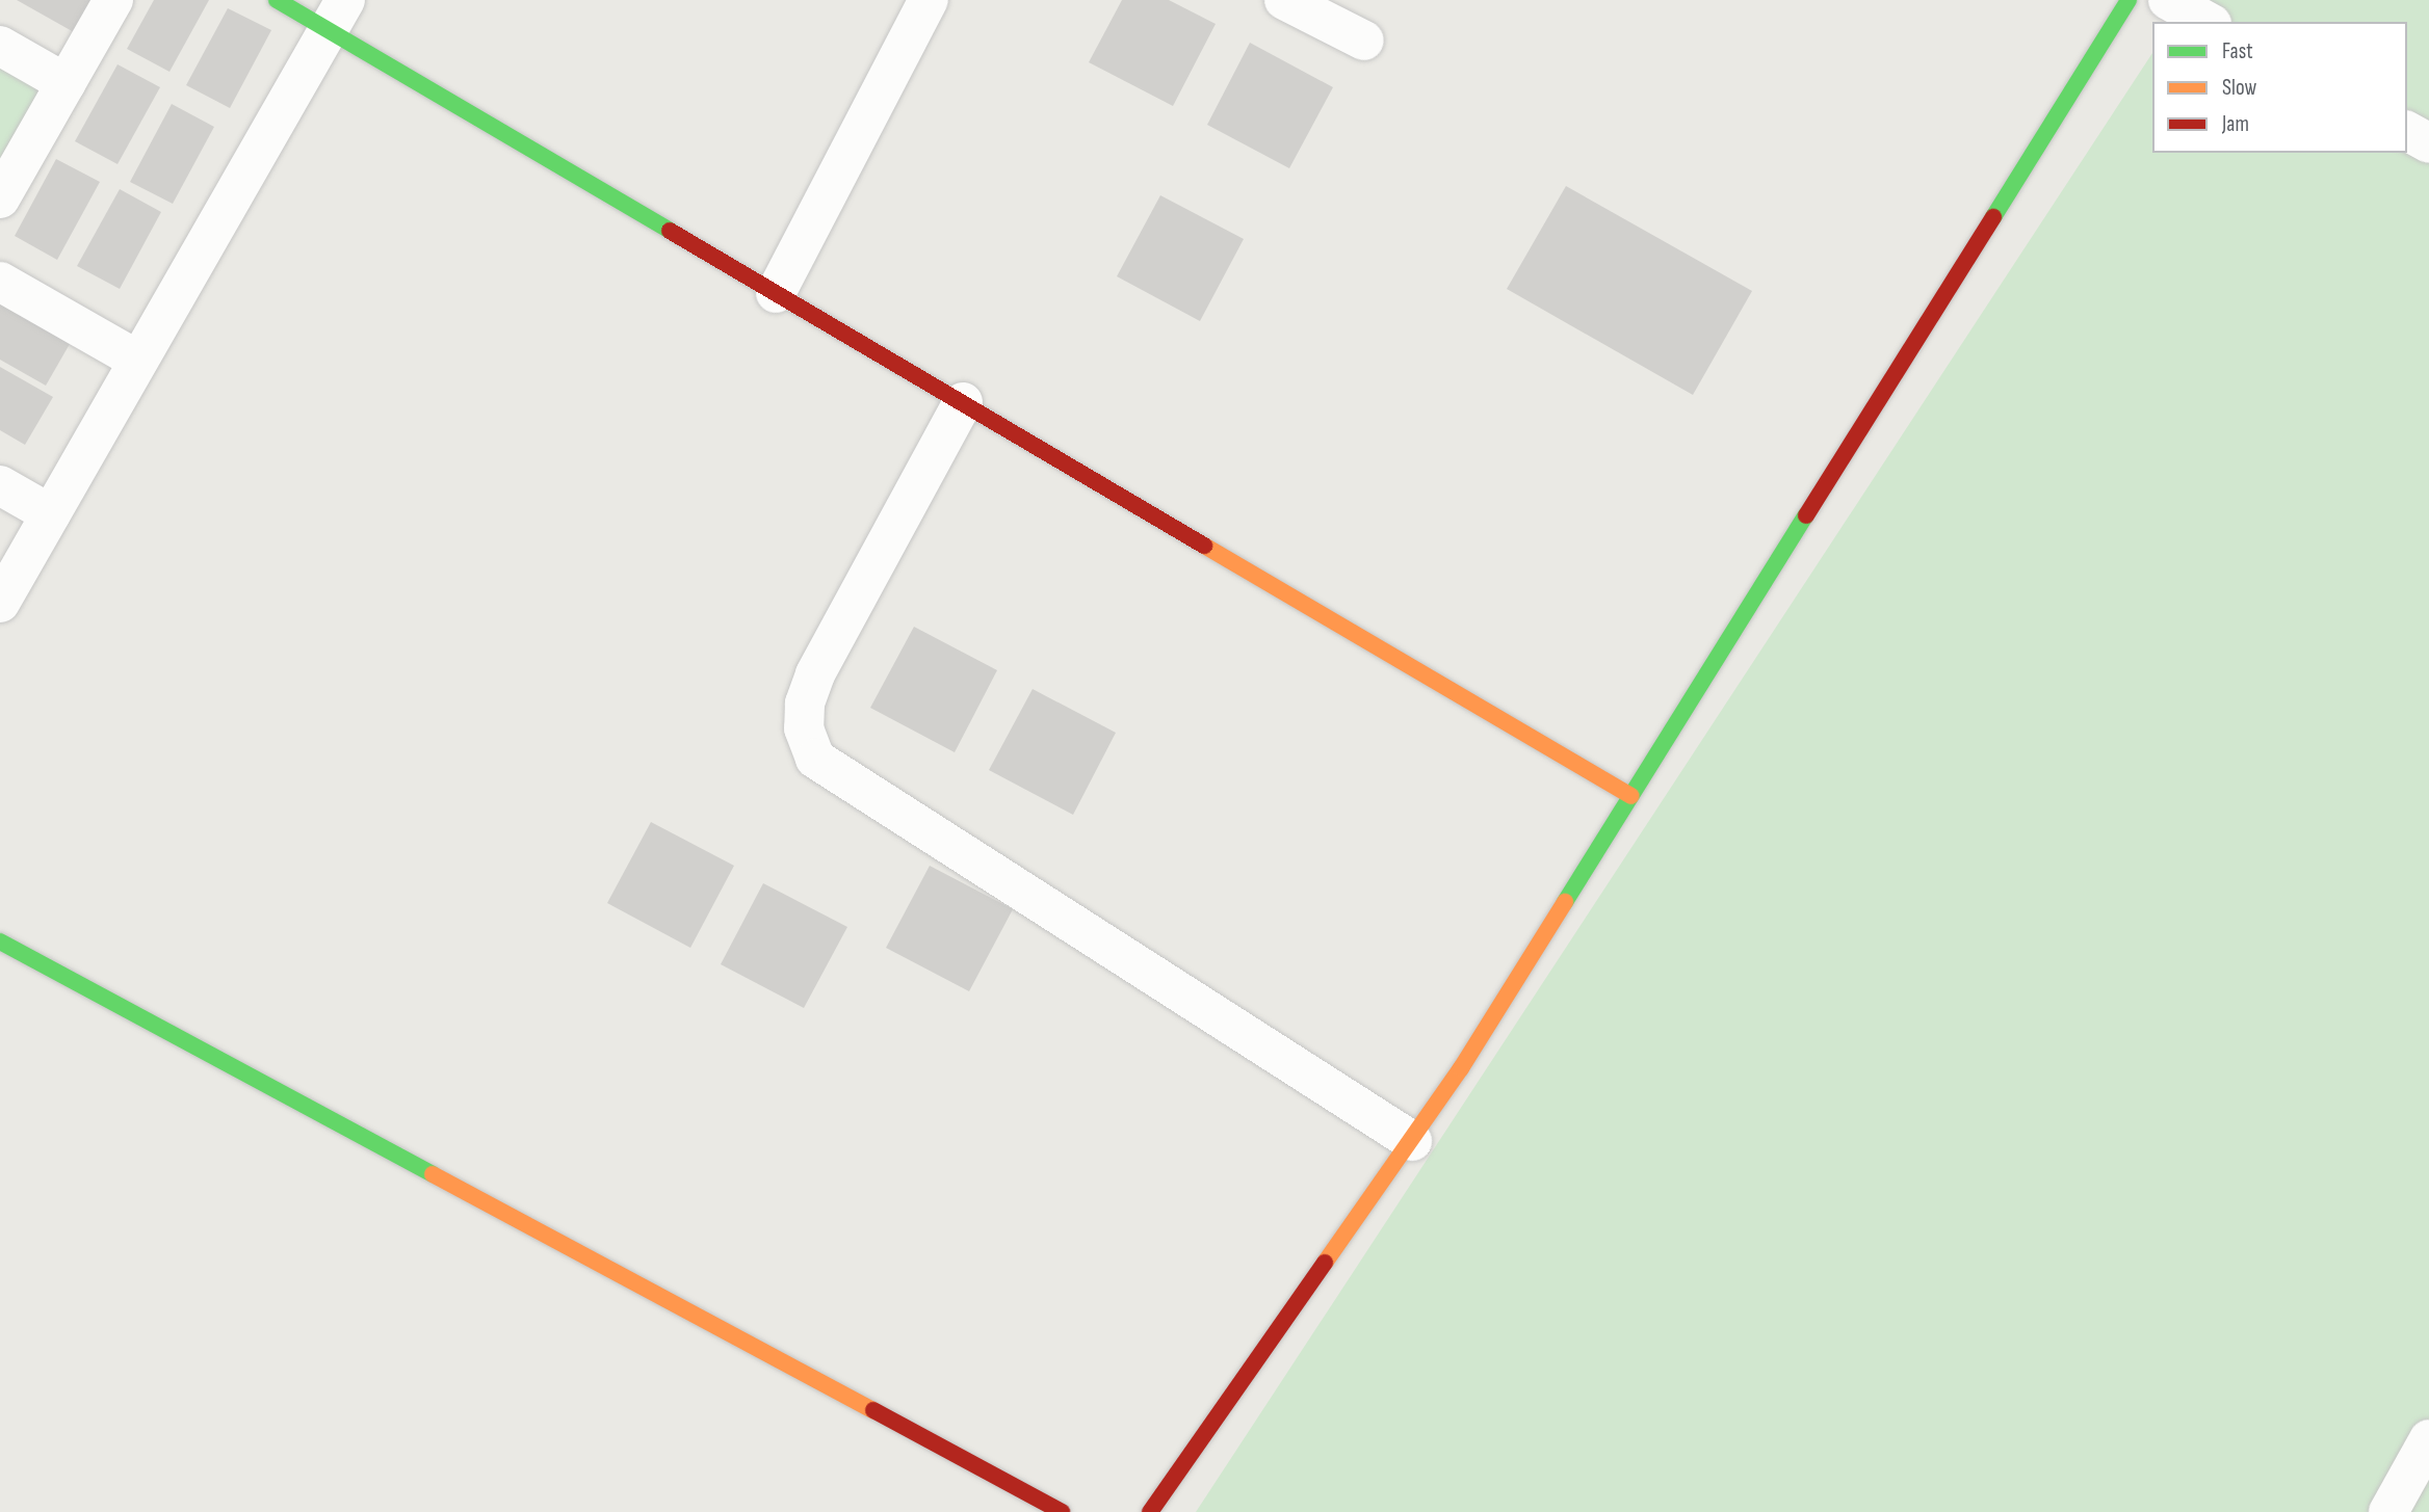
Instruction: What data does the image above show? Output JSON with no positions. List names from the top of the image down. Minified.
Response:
{"legend":["Fast","Slow","Jam"]}
